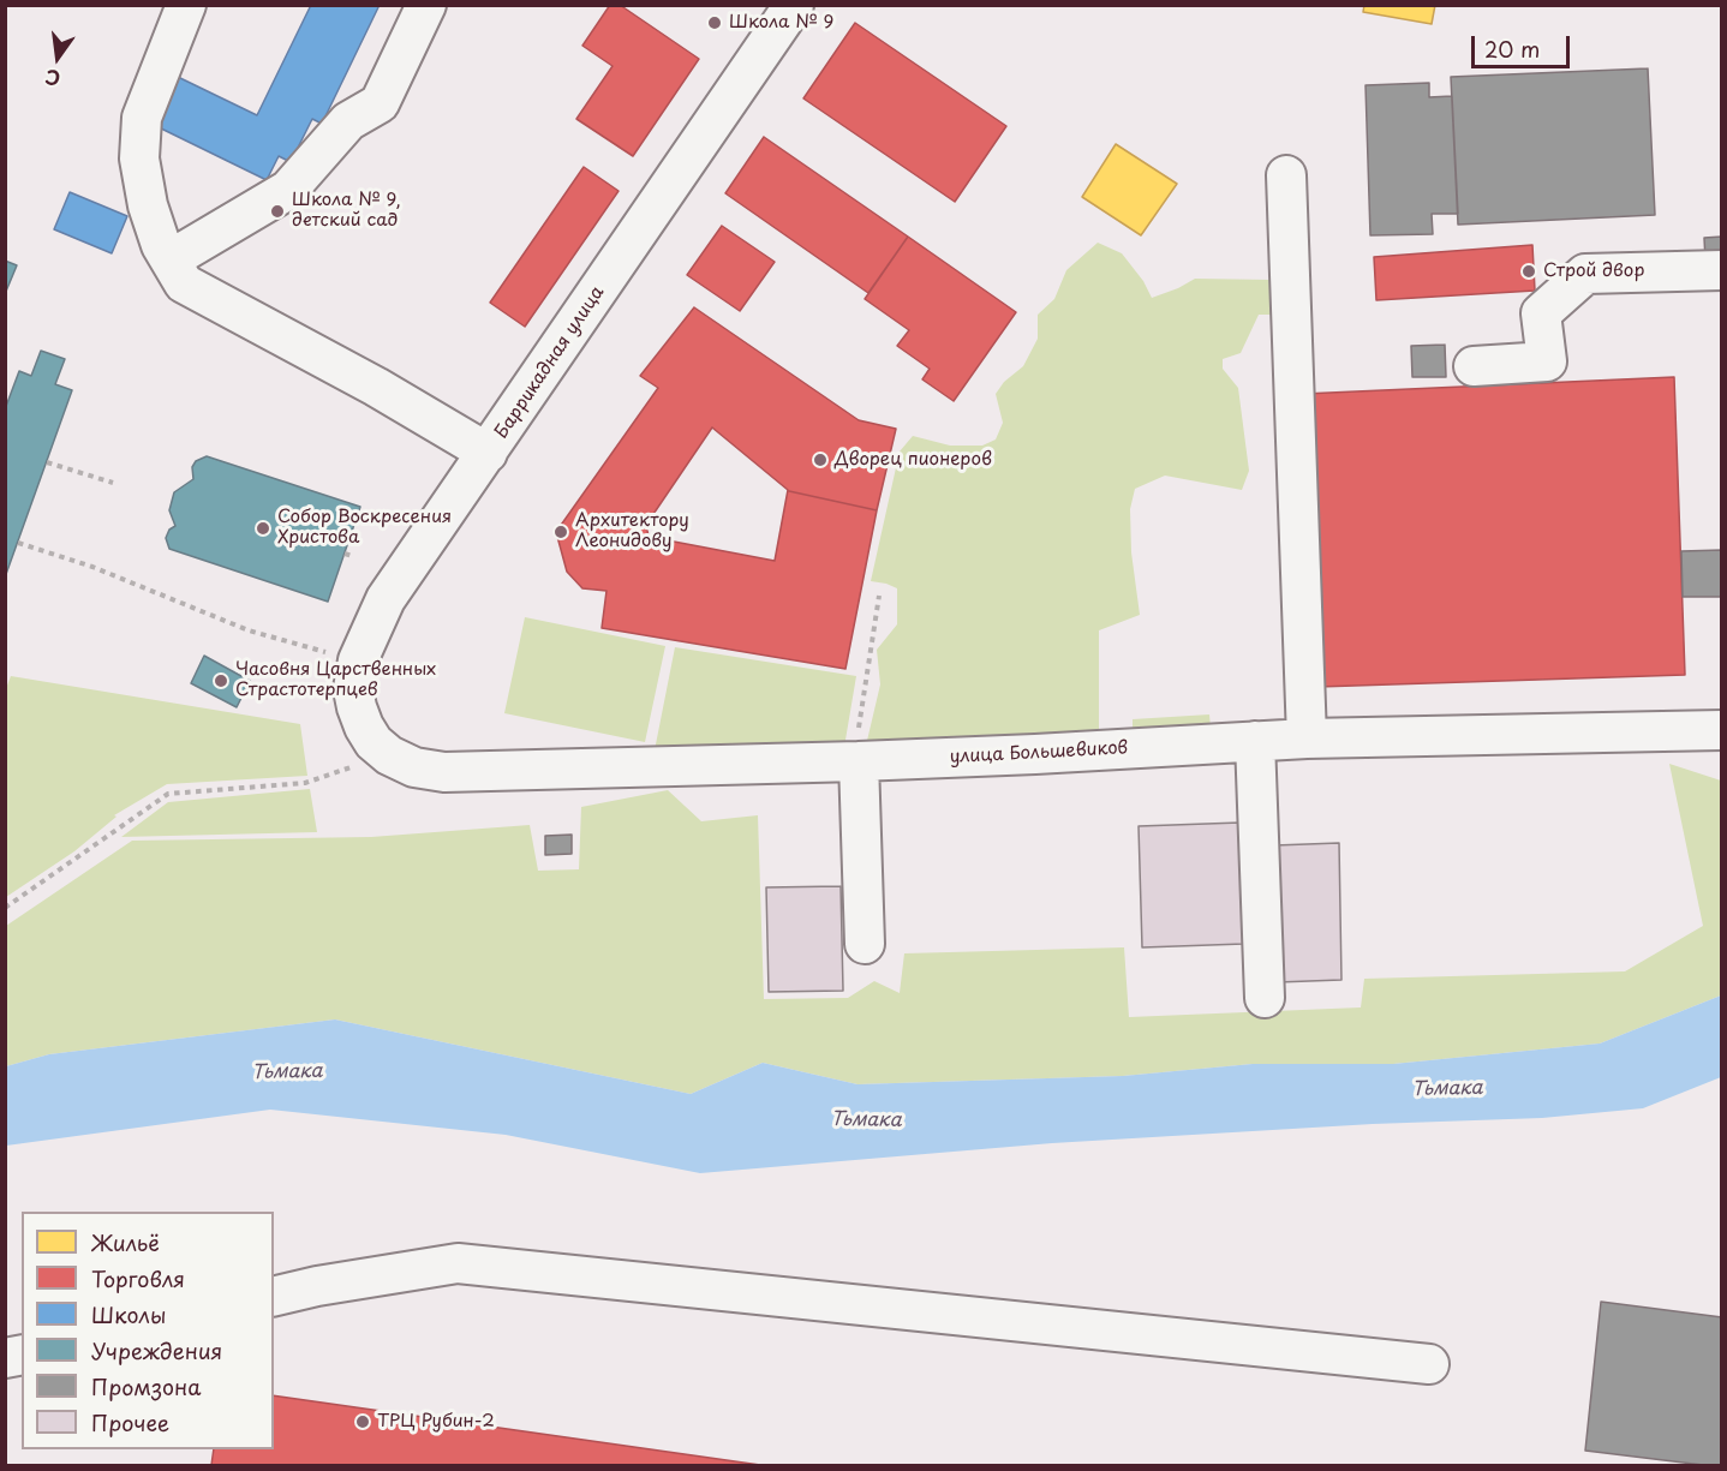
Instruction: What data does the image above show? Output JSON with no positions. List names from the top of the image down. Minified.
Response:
{"streets":{"street":["Баррикадная улица","улица Большевиков"]},"crossings":[["Баррикадная улица","улица Большевиков"]],"water":["Тьмака"],"places":["Школа № 9","Школа № 9, детский сад","Строй двор","Дворец пионеров","Собор Воскресения Христова","Архитектору Леонидову","Часовня Царственных Страстотерпцев","ТРЦ Рубин-2"],"legend":["Жильё","Торговля","Школы","Учреждения","Промзона","Прочее"],"scale_bar":"20 m","north":"bottom"}
